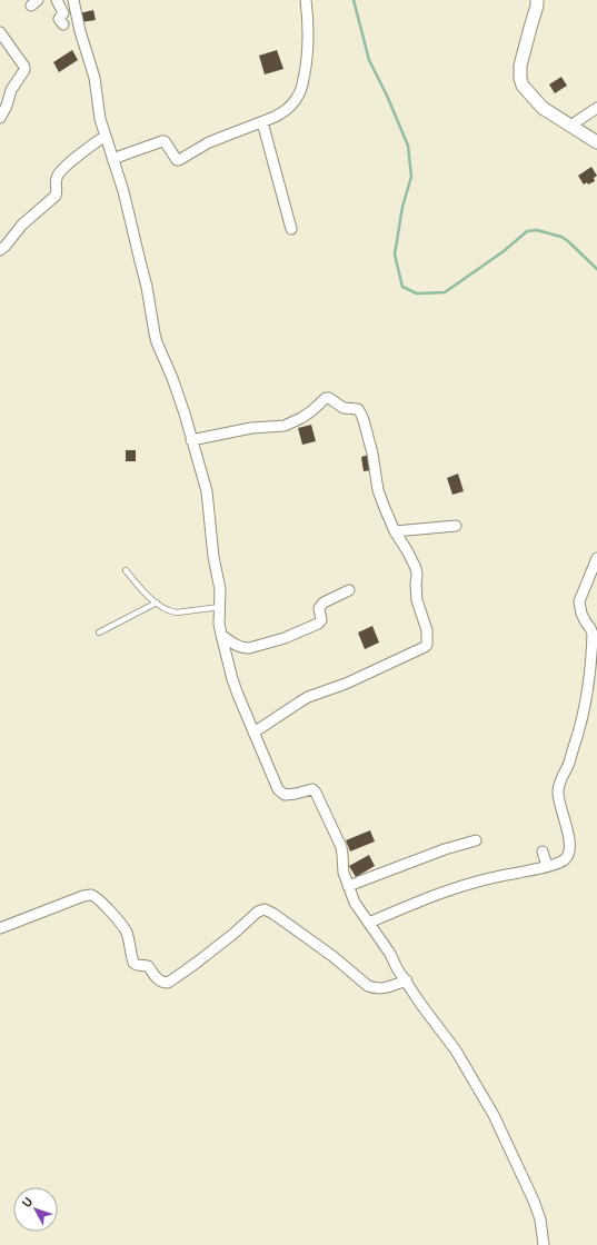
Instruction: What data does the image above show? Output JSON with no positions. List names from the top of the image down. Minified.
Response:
{"north":"top left"}
